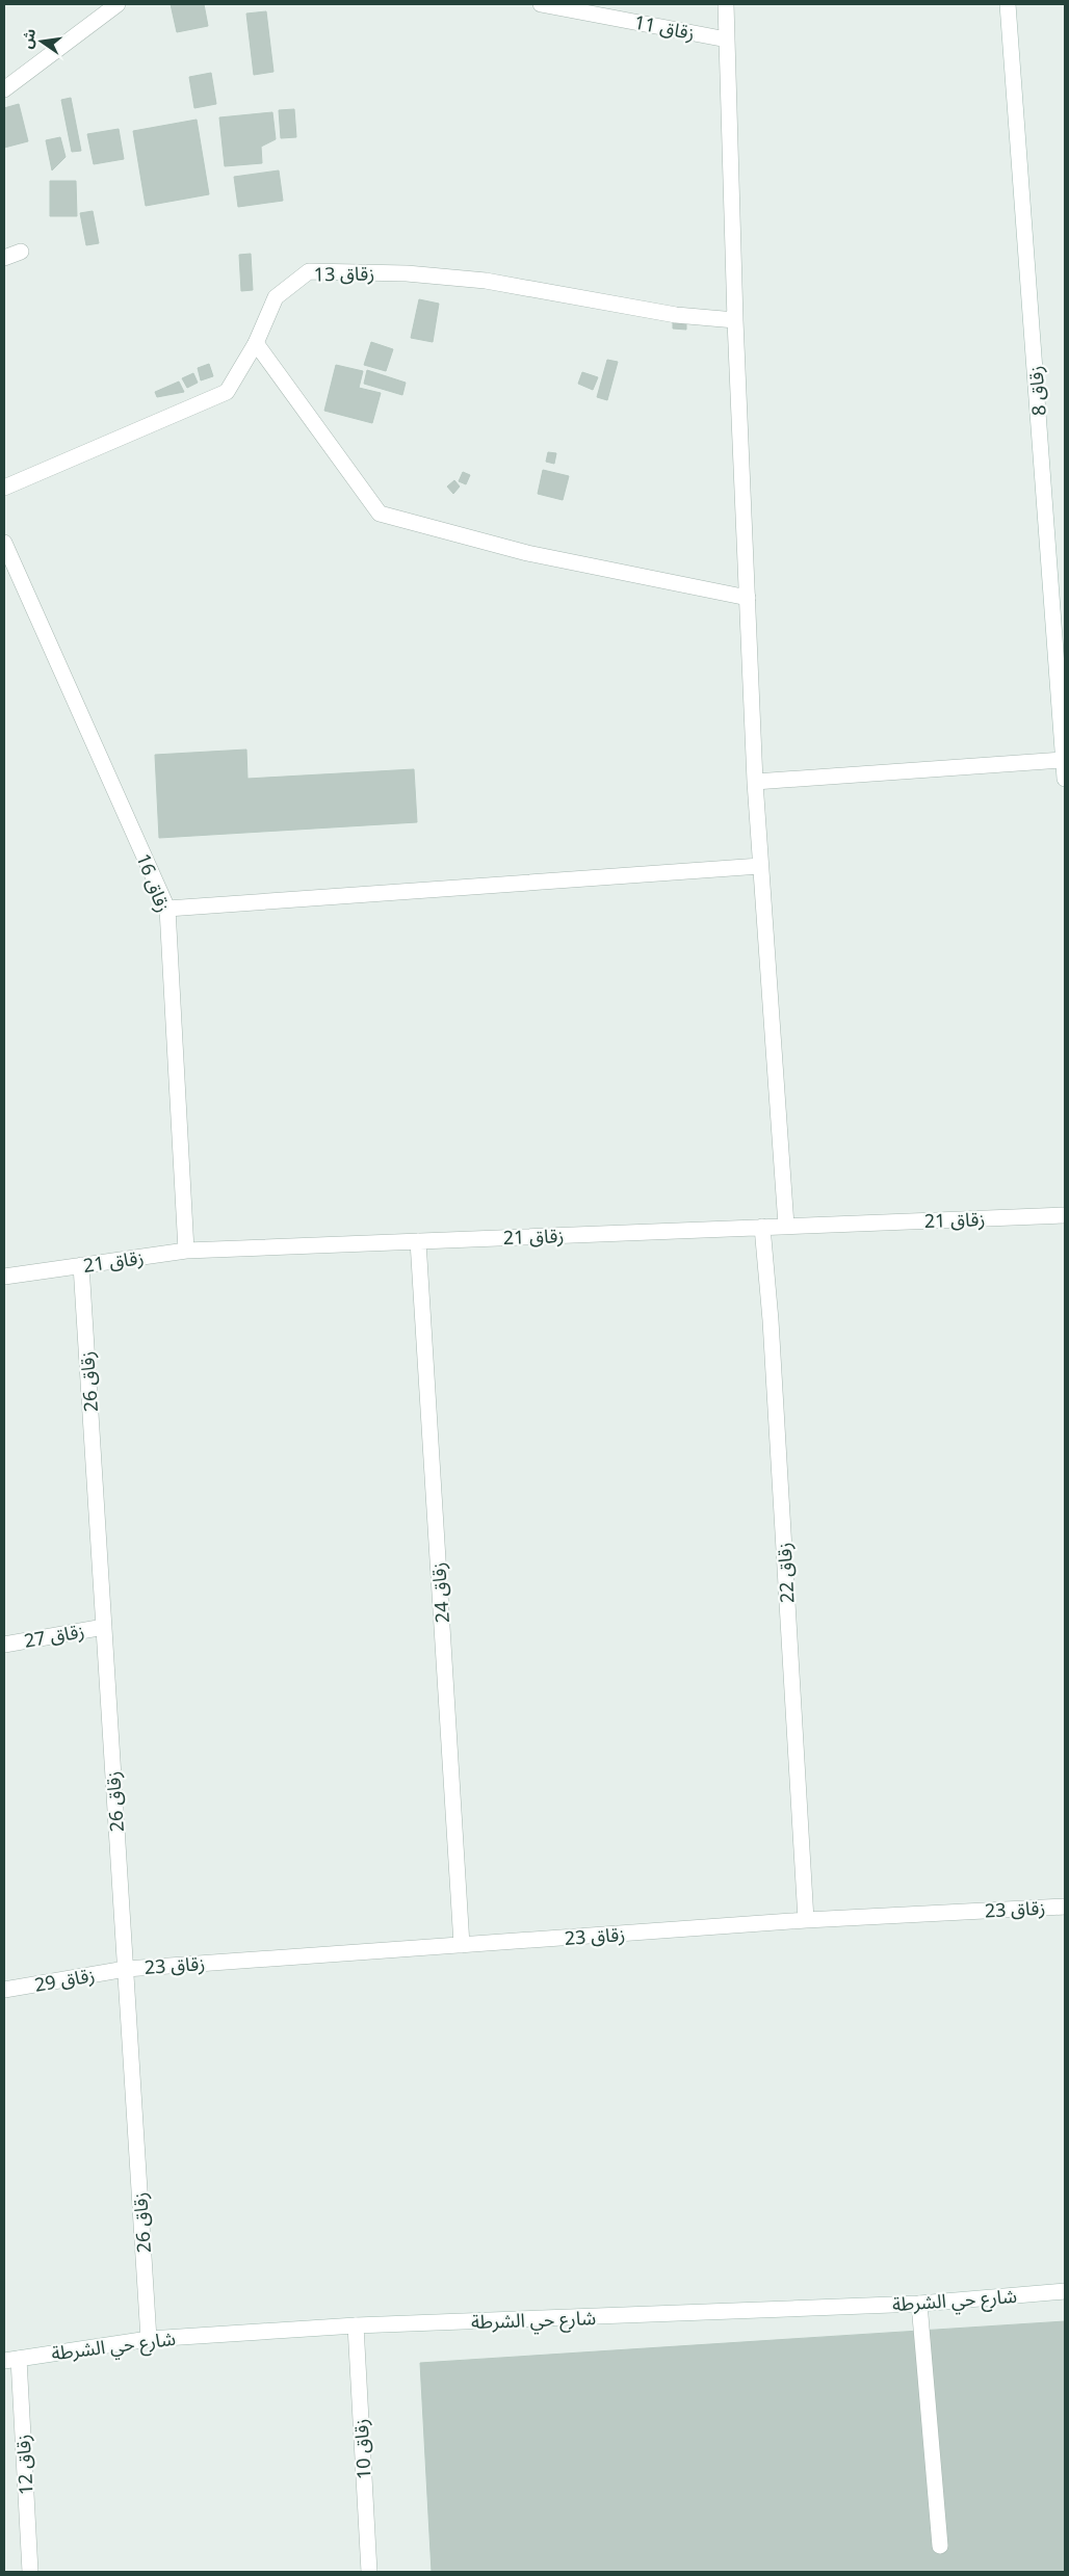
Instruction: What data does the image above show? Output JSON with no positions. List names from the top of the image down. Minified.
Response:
{"streets":{"street":["زقاق 11","زقاق 13","زقاق 8","زقاق 16","زقاق 21","زقاق 26","زقاق 22","زقاق 24","زقاق 27","زقاق 23","زقاق 29","شارع حي الشرطة","زقاق 10","زقاق 12"]},"crossings":[["زقاق 16","زقاق 21"],["زقاق 21","زقاق 26"],["زقاق 21","زقاق 22"],["زقاق 21","زقاق 24"],["زقاق 26","زقاق 27"],["زقاق 26","زقاق 23"],["زقاق 26","زقاق 29"],["زقاق 26","شارع حي الشرطة"],["زقاق 22","زقاق 23"],["زقاق 24","زقاق 23"],["زقاق 23","زقاق 29"],["شارع حي الشرطة","زقاق 10"],["شارع حي الشرطة","زقاق 12"]],"north":"left"}
